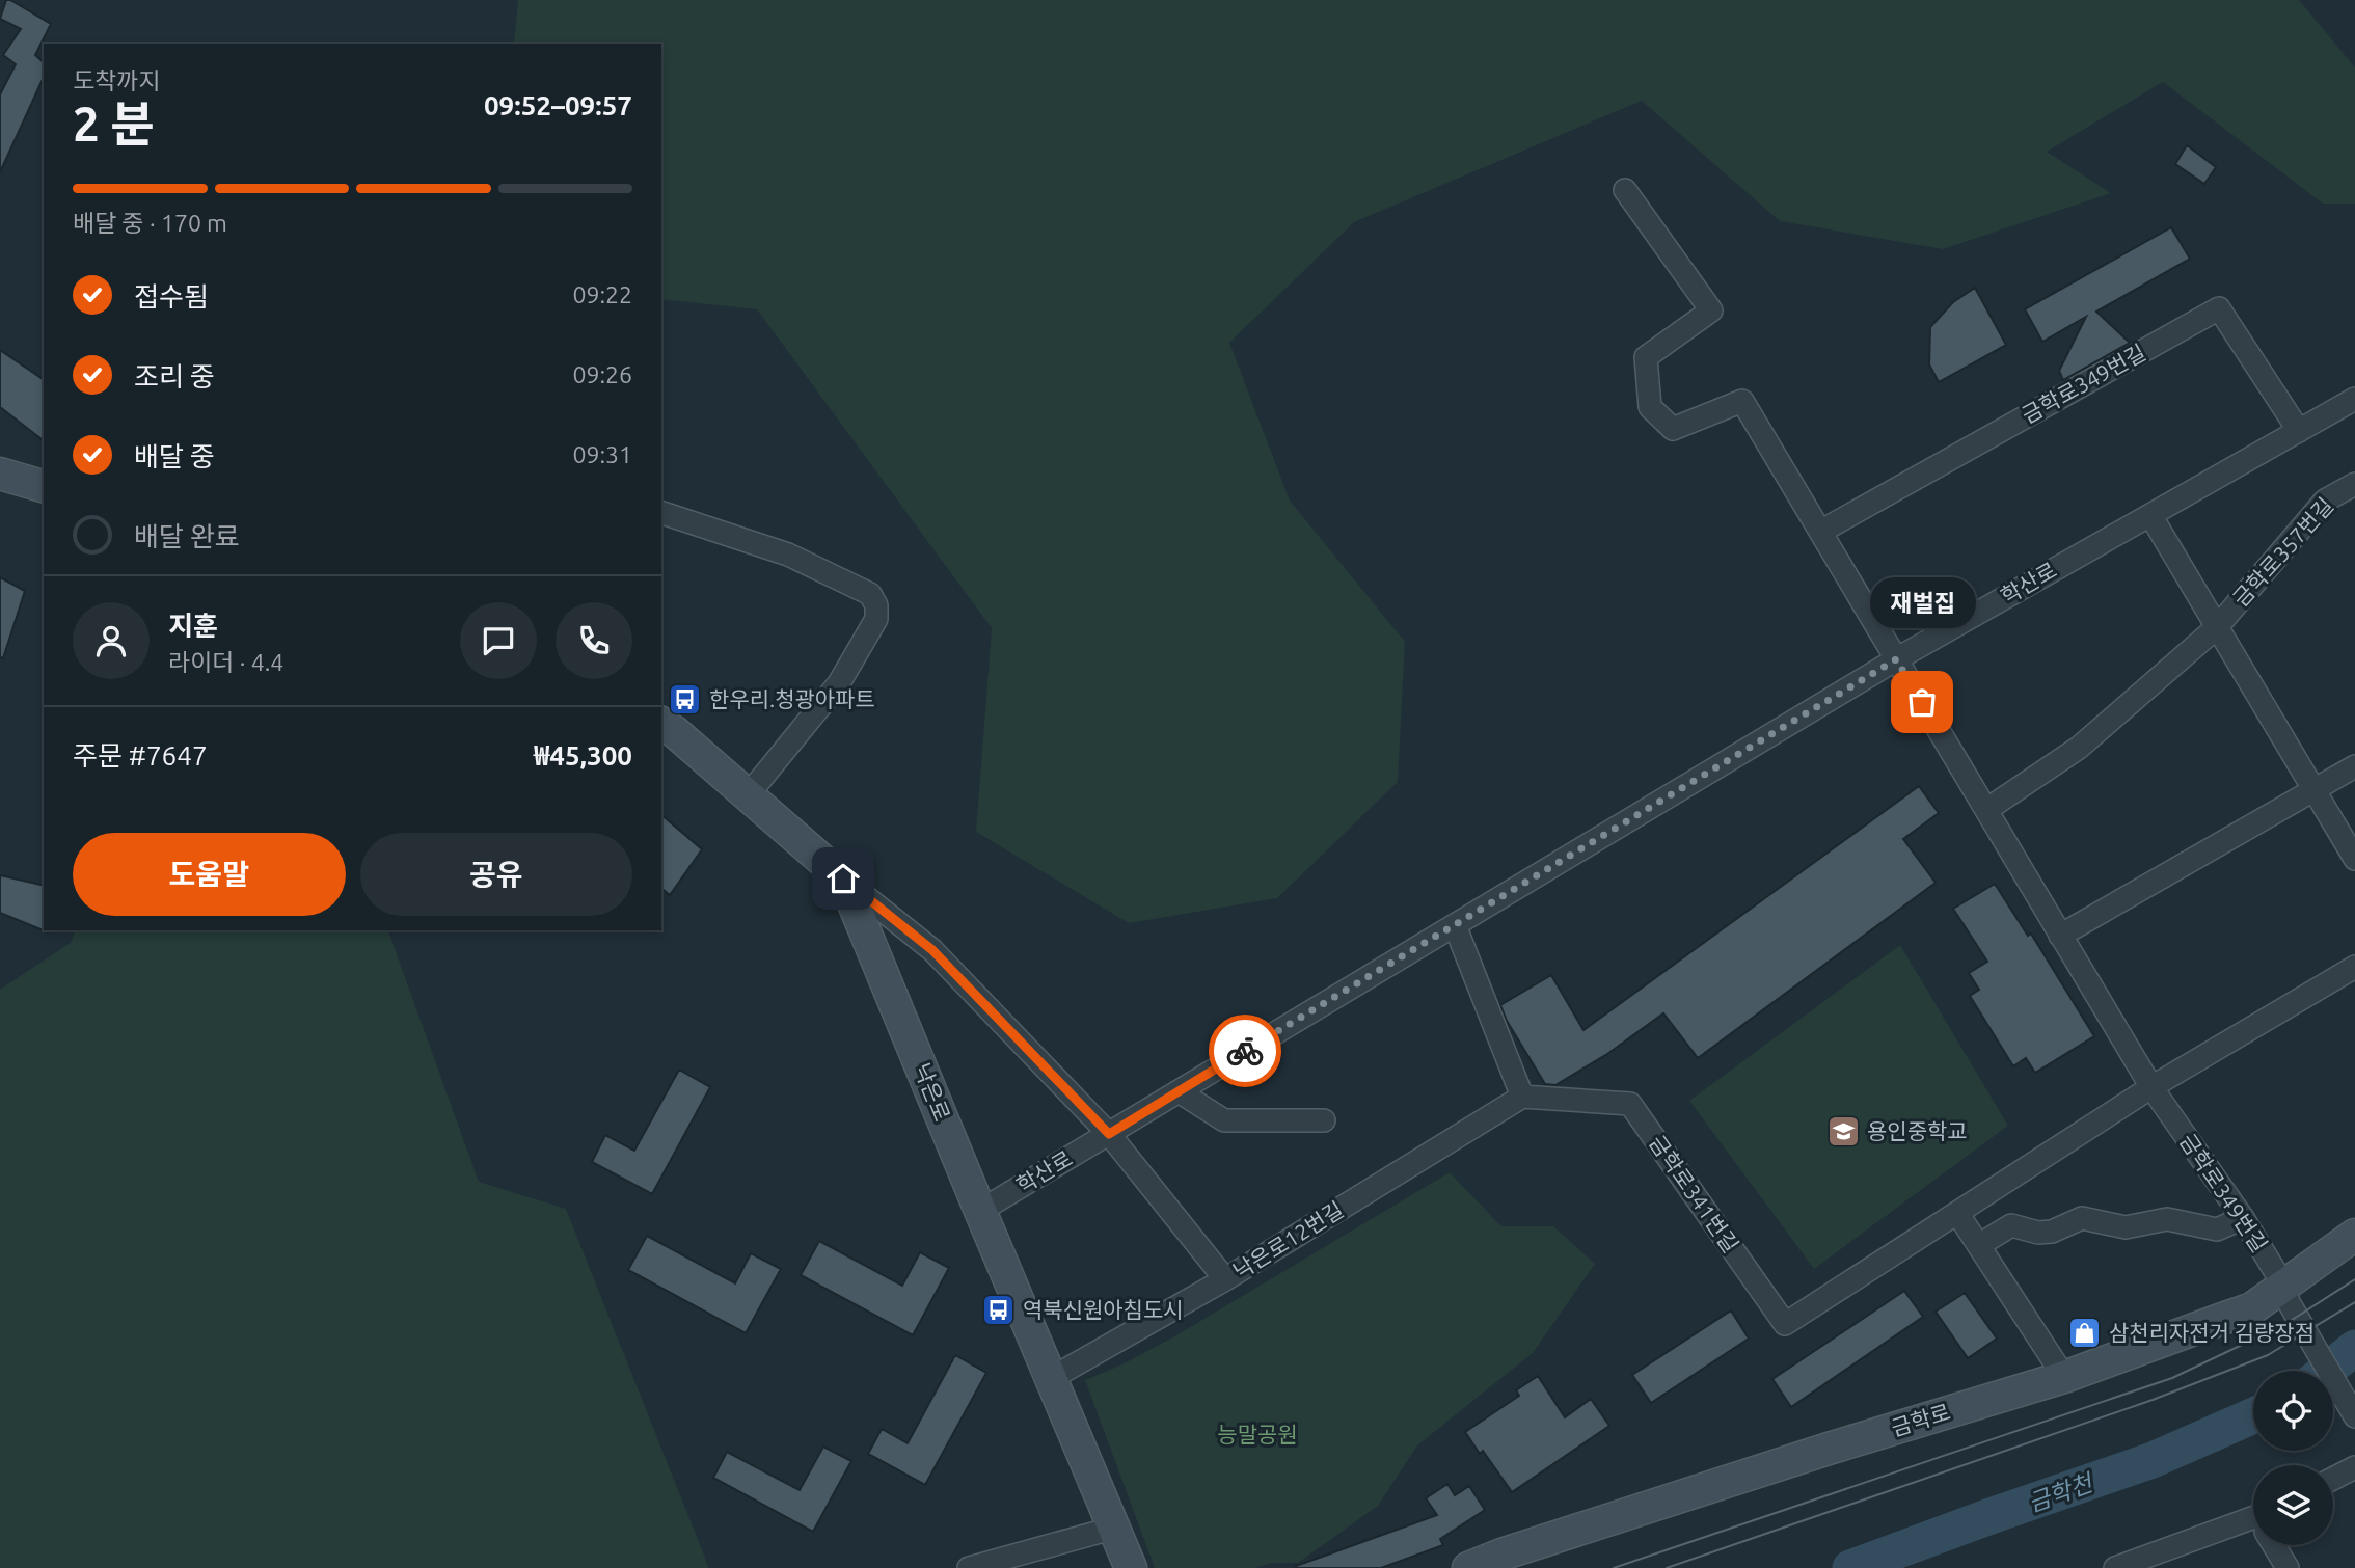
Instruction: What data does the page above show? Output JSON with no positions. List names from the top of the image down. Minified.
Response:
{"streets":{"main road":["낙은로","금학로"],"street":["금학로349번길","금학로357번길","학산로","금학로341번길","낙은로12번길"]},"crossings":[["금학로349번길","학산로"],["금학로349번길","금학로"],["금학로357번길","학산로"],["학산로","낙은로"],["낙은로","낙은로12번길"],["금학로341번길","낙은로12번길"]],"water":["금학천"],"parks":["능말공원"],"places":{"bus stop":["한우리.청광아파트","역북신원아침도시"],"other":["재벌집"],"school or university":["용인중학교"],"shop":["삼천리자전거 김량장점"]},"page":{"heading":["2 분","도착까지","09:52–09:57"],"panel":["지훈","라이더 · 4.4","주문 #7647","₩45,300"],"bar":"배달 중 · 170 m","list":[["접수됨","09:22"],["조리 중","09:26"],["배달 중","09:31"],"배달 완료"],"bubble":"재벌집","buttons":["도움말","공유"]}}
